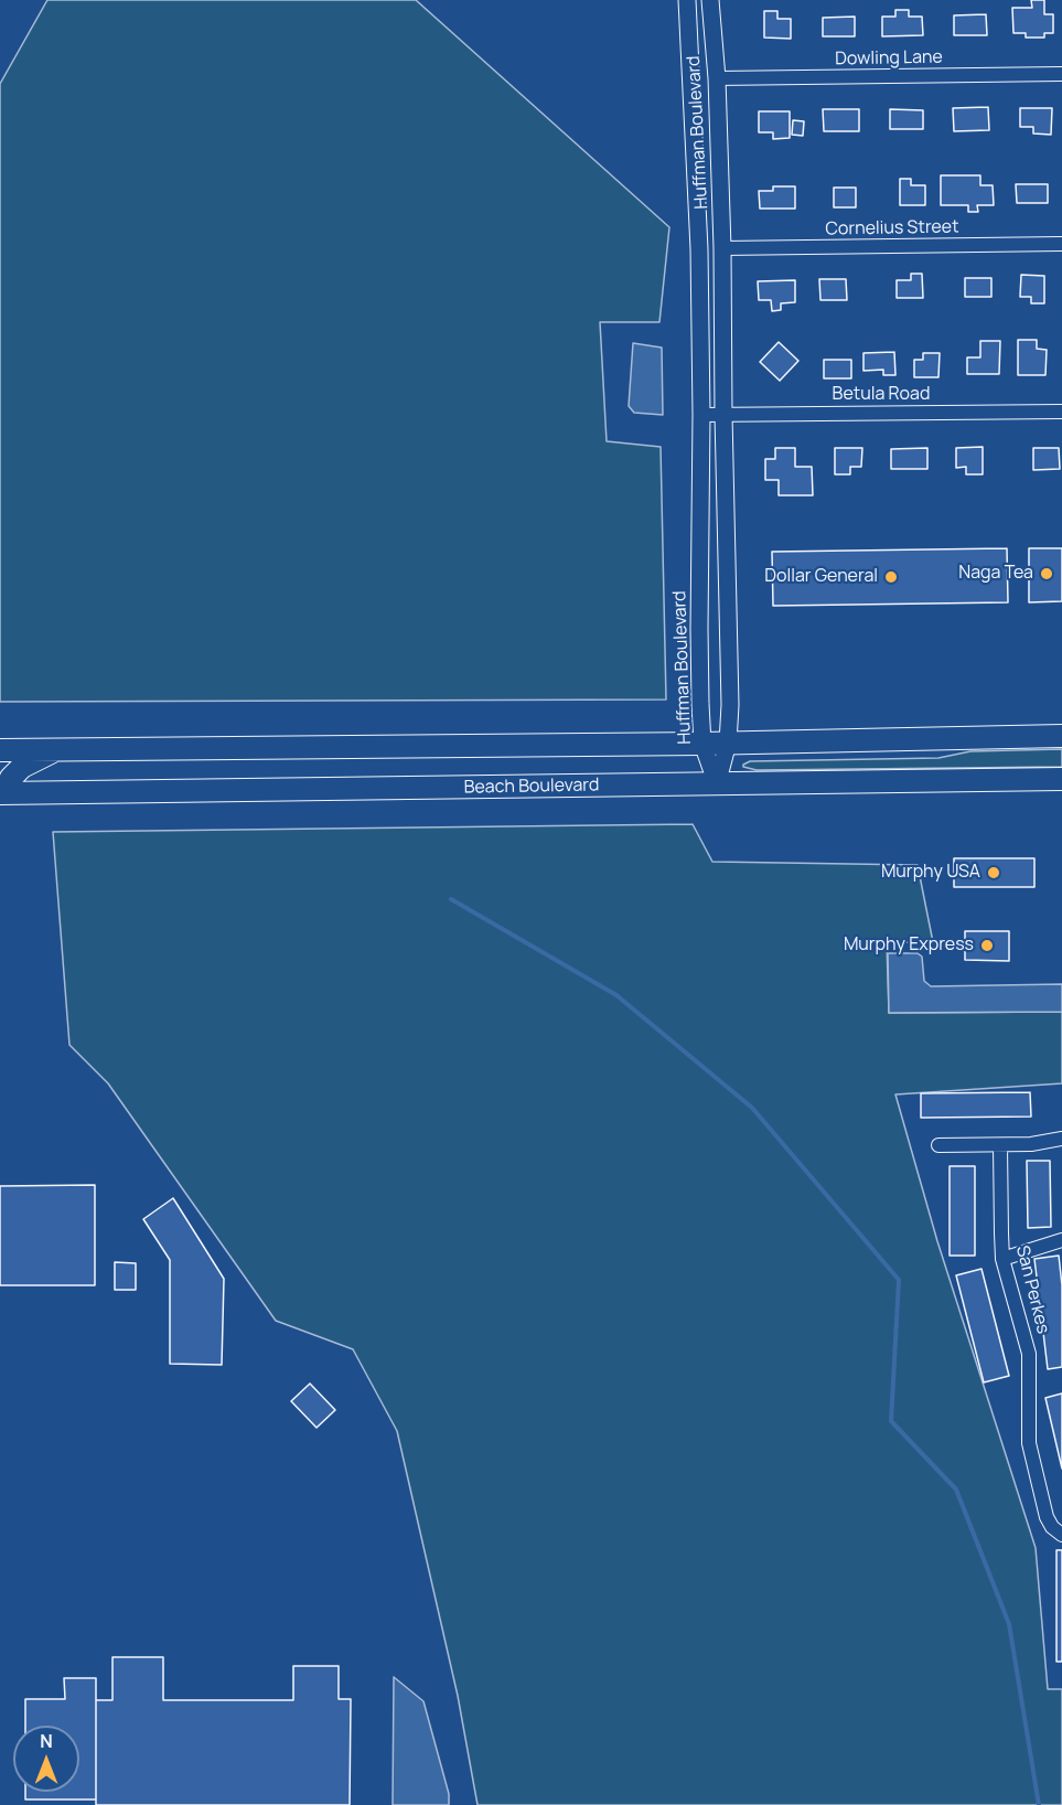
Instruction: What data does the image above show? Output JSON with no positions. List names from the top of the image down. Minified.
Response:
{"streets":{"highway":["Beach Boulevard"],"street":["Dowling Lane","Huffman Boulevard","Cornelius Street","Betula Road","San Perkes"]},"crossings":[["Dowling Lane","Huffman Boulevard"],["Huffman Boulevard","Cornelius Street"],["Huffman Boulevard","Betula Road"],["Huffman Boulevard","Beach Boulevard"]],"places":["Naga Tea","Dollar General","Murphy USA","Murphy Express"],"north":"top"}
